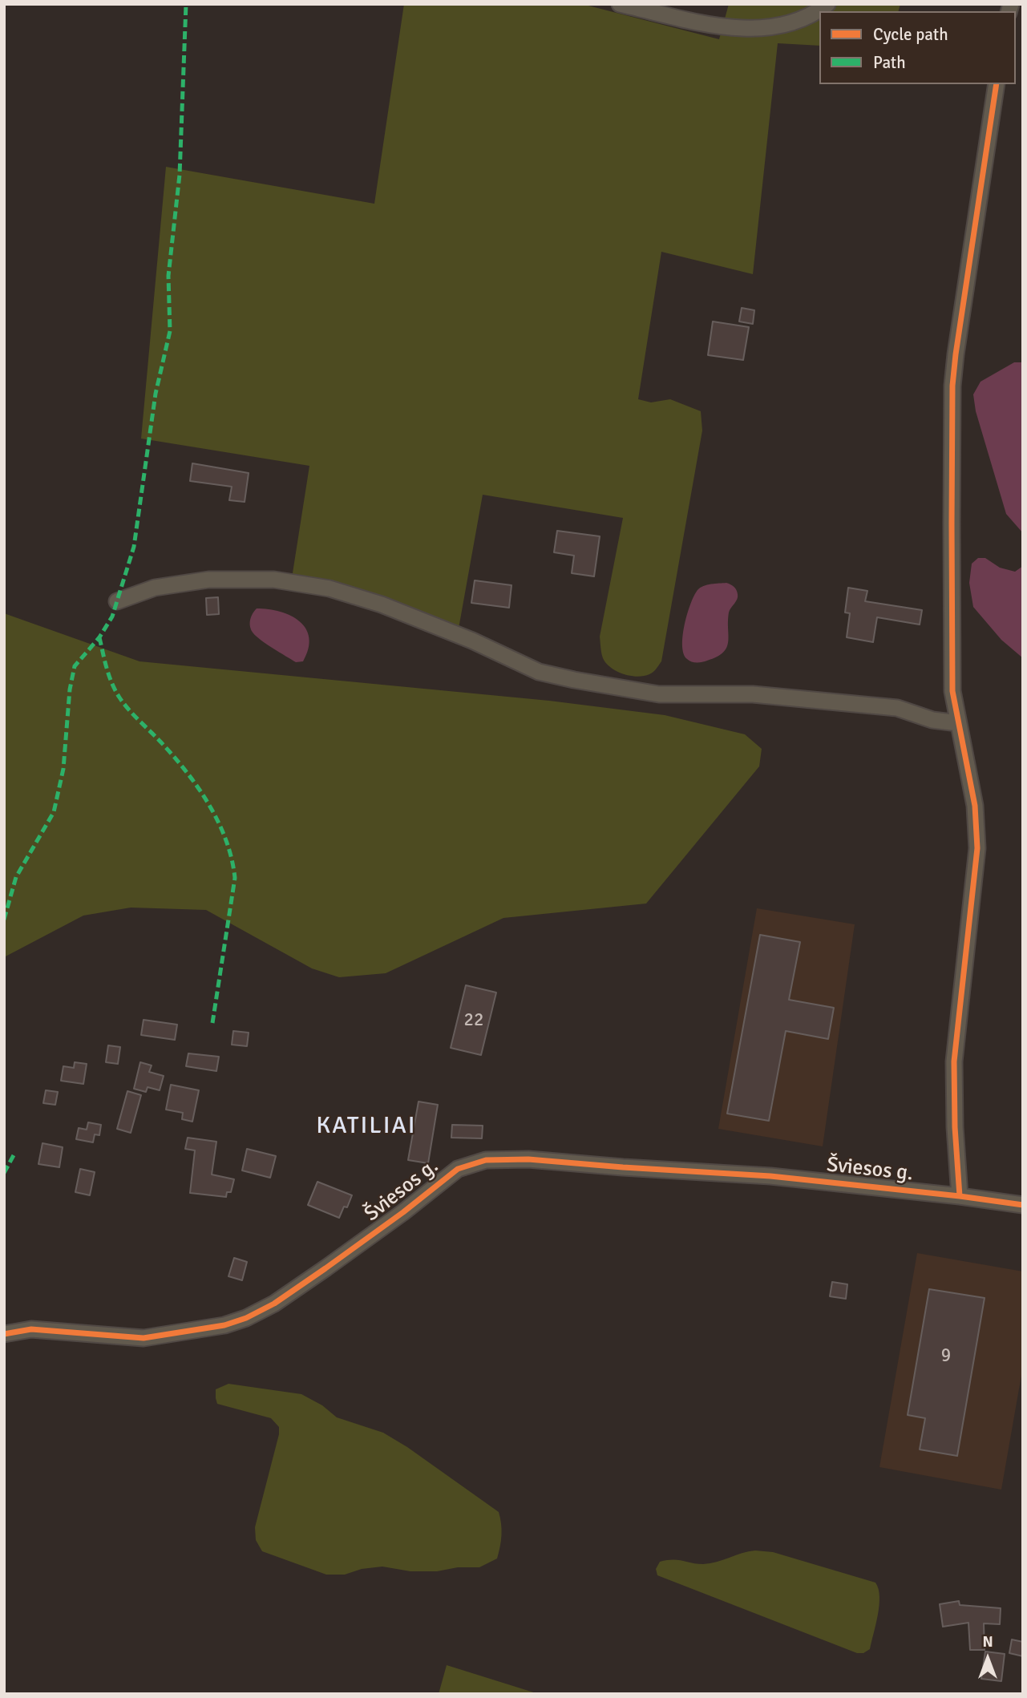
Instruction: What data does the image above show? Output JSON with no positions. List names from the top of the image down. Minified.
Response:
{"streets":{"street":["Šviesos g."]},"districts":["KATILIAI"],"house_numbers":["22","9"],"legend":["Cycle path","Path"],"north":"top"}
